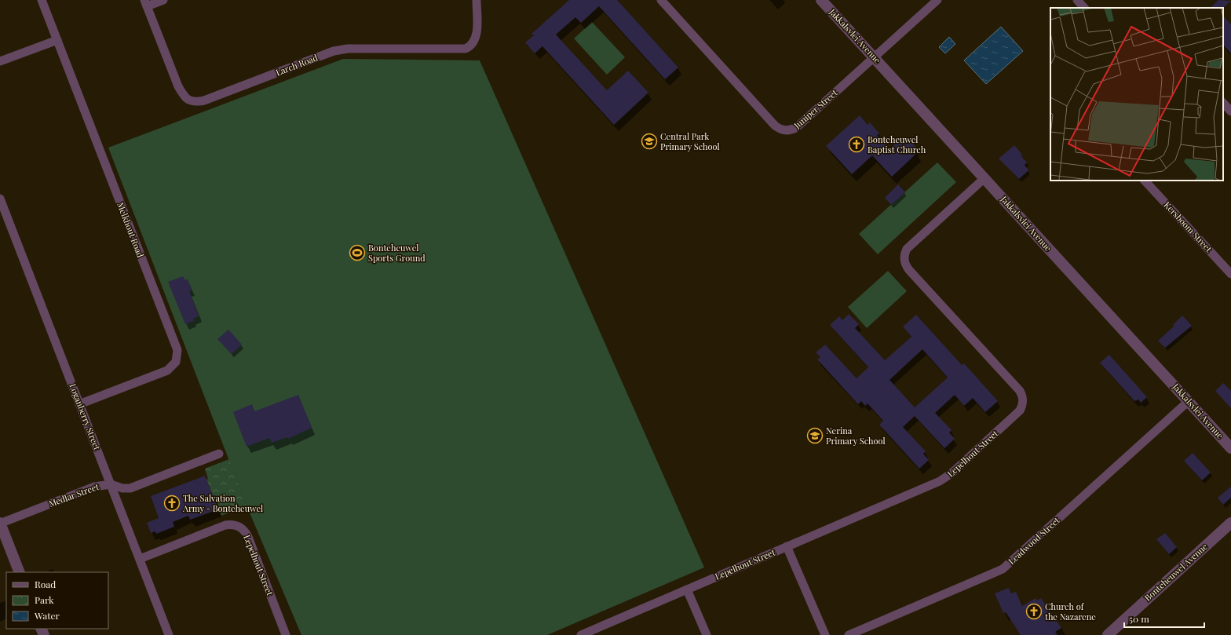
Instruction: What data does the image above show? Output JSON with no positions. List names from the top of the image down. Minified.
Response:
{"streets":{"street":["Jakkalsvlei Avenue","Larch Road","Juniper Street","Kersboom Street","Melkhout Road","Loganberry Street","Lepelhout Street","Medlar Street","Leadwood Street","Bonteheuwel Avenue"]},"crossings":[["Jakkalsvlei Avenue","Juniper Street"],["Jakkalsvlei Avenue","Lepelhout Street"],["Jakkalsvlei Avenue","Leadwood Street"],["Melkhout Road","Loganberry Street"],["Loganberry Street","Lepelhout Street"],["Loganberry Street","Medlar Street"]],"places":{"school or university":["Central Park Primary School","Nerina Primary School"],"church":["Bonteheuwel Baptist Church","The Salvation Army - Bonteheuwel","Church of the Nazarene"],"sports":["Bonteheuwel Sports Ground"]},"legend":["Road","Park","Water"],"scale_bar":"50 m"}
